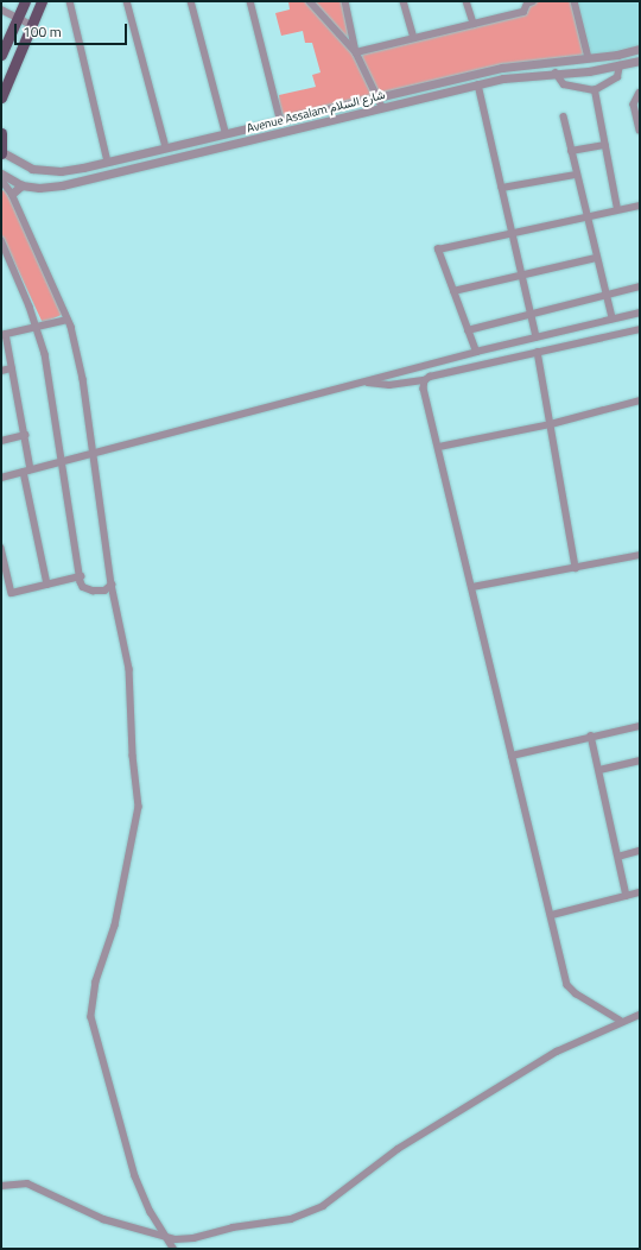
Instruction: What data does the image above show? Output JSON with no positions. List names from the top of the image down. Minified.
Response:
{"streets":{"street":["Avenue Assalam شارع السلام"]},"scale_bar":"100 m"}
